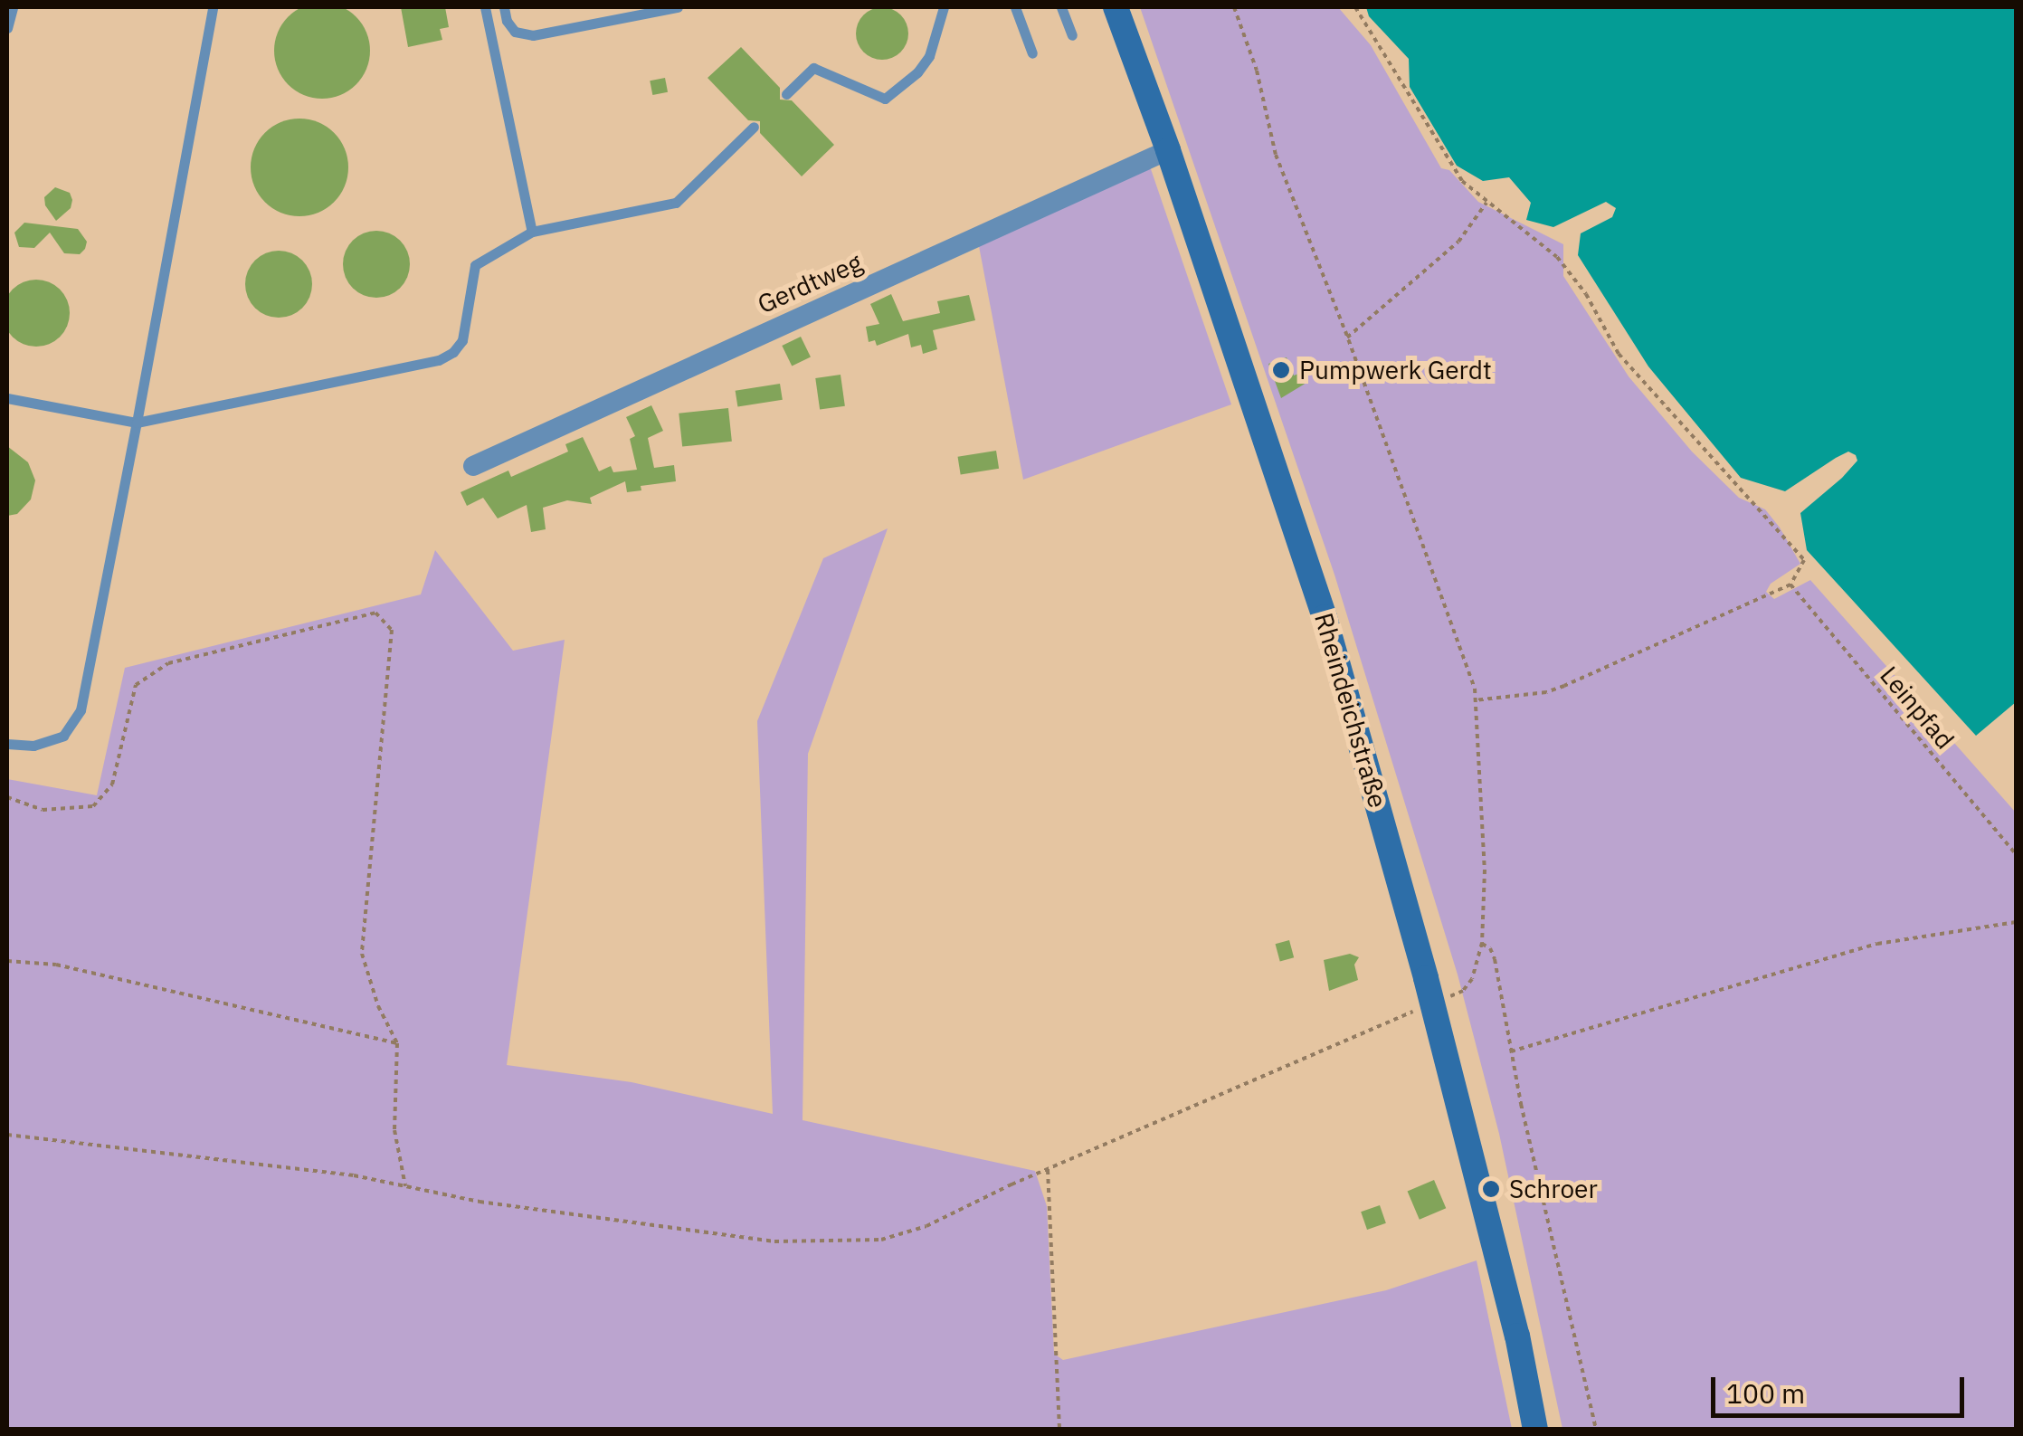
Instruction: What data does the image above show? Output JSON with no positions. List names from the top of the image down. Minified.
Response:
{"streets":{"main road":["Rheindeichstraße"],"street":["Gerdtweg"],"path":["Leinpfad"]},"crossings":[["Gerdtweg","Rheindeichstraße"]],"places":["Pumpwerk Gerdt","Schroer"],"scale_bar":"100 m"}
